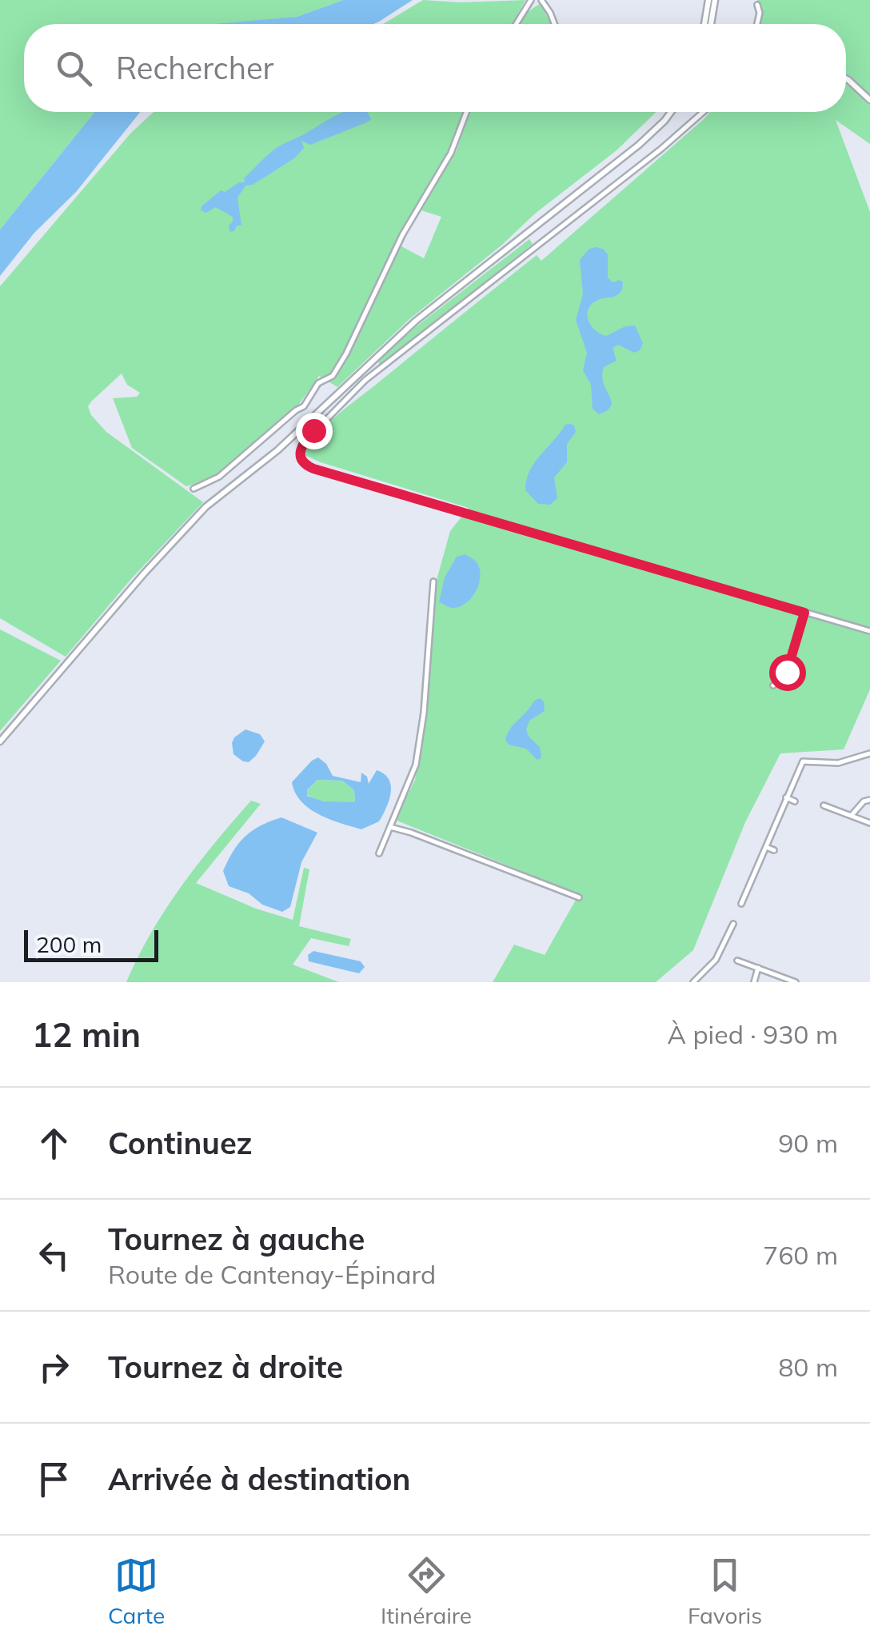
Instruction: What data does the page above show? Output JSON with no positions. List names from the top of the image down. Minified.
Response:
{"scale_bar":"200 m","page":{"search":"Rechercher","scale":"200 m","heading":["12 min","À pied · 930 m"],"list":[["Continuez","90 m"],["Tournez à gauche","Route de Cantenay-Épinard","760 m"],["Tournez à droite","80 m"],"Arrivée à destination"],"nav":["Carte","Itinéraire","Favoris"]}}
